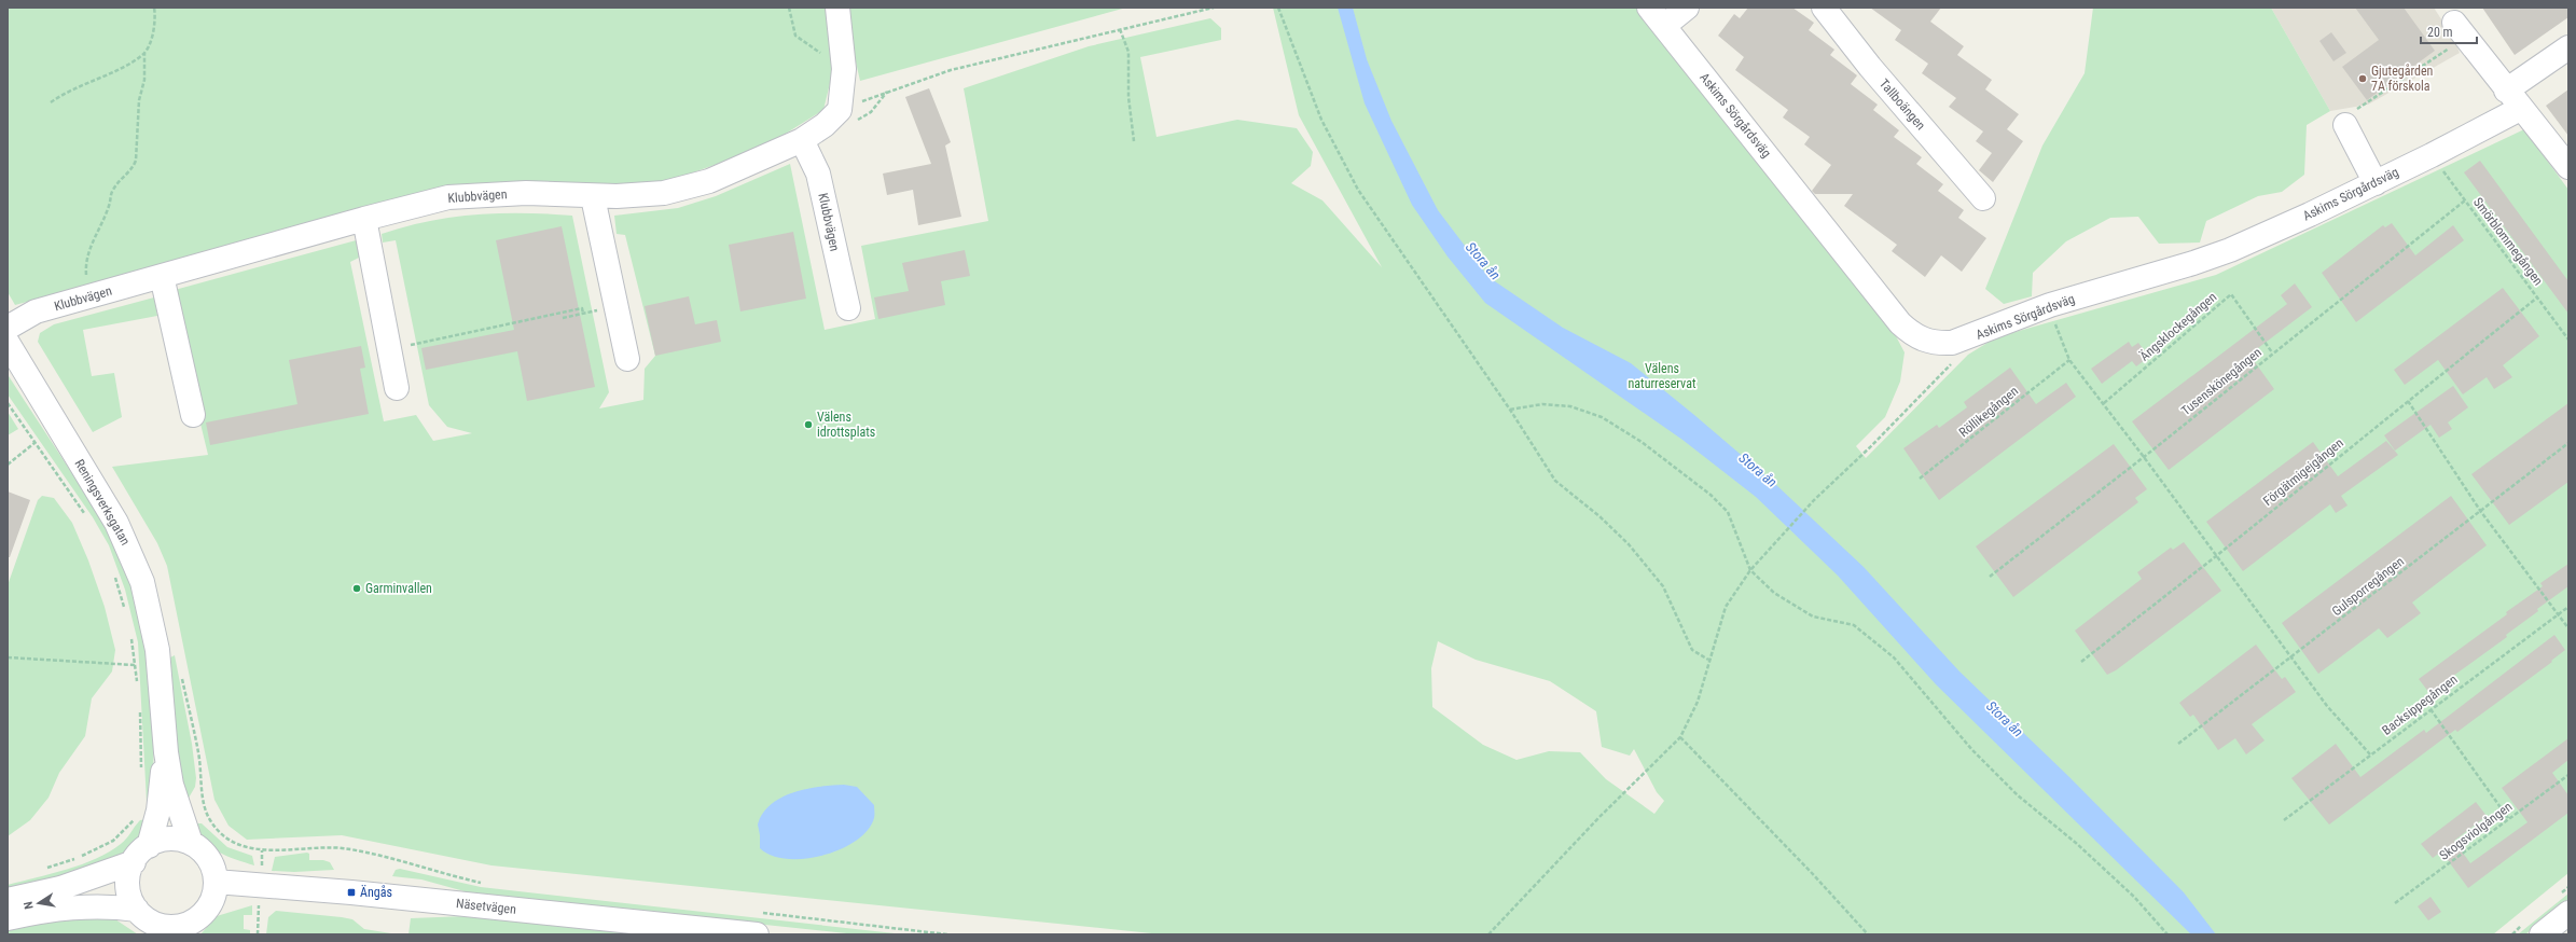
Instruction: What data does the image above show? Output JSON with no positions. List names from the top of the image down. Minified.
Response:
{"streets":{"street":["Tallboängen","Askims Sörgårdsväg","Klubbvägen","Reningsverksgatan","Näsetvägen"],"path":["Smörblommegången","Ängsklockegången","Tusenskönegången","Röllikegången","Förgätmigejgången","Gulsporregången","Backsippegången","Skogsviolgången"]},"crossings":[["Askims Sörgårdsväg","Smörblommegången"],["Smörblommegången","Tusenskönegången"],["Smörblommegången","Förgätmigejgången"],["Ängsklockegången","Tusenskönegången"],["Reningsverksgatan","Näsetvägen"]],"water":["Stora ån"],"parks":["Välens naturreservat"],"places":{"other":["Gjutegården 7A förskola","Välens idrottsplats","Garminvallen"],"transit":["Ängås"]},"scale_bar":"20 m","north":"left"}
